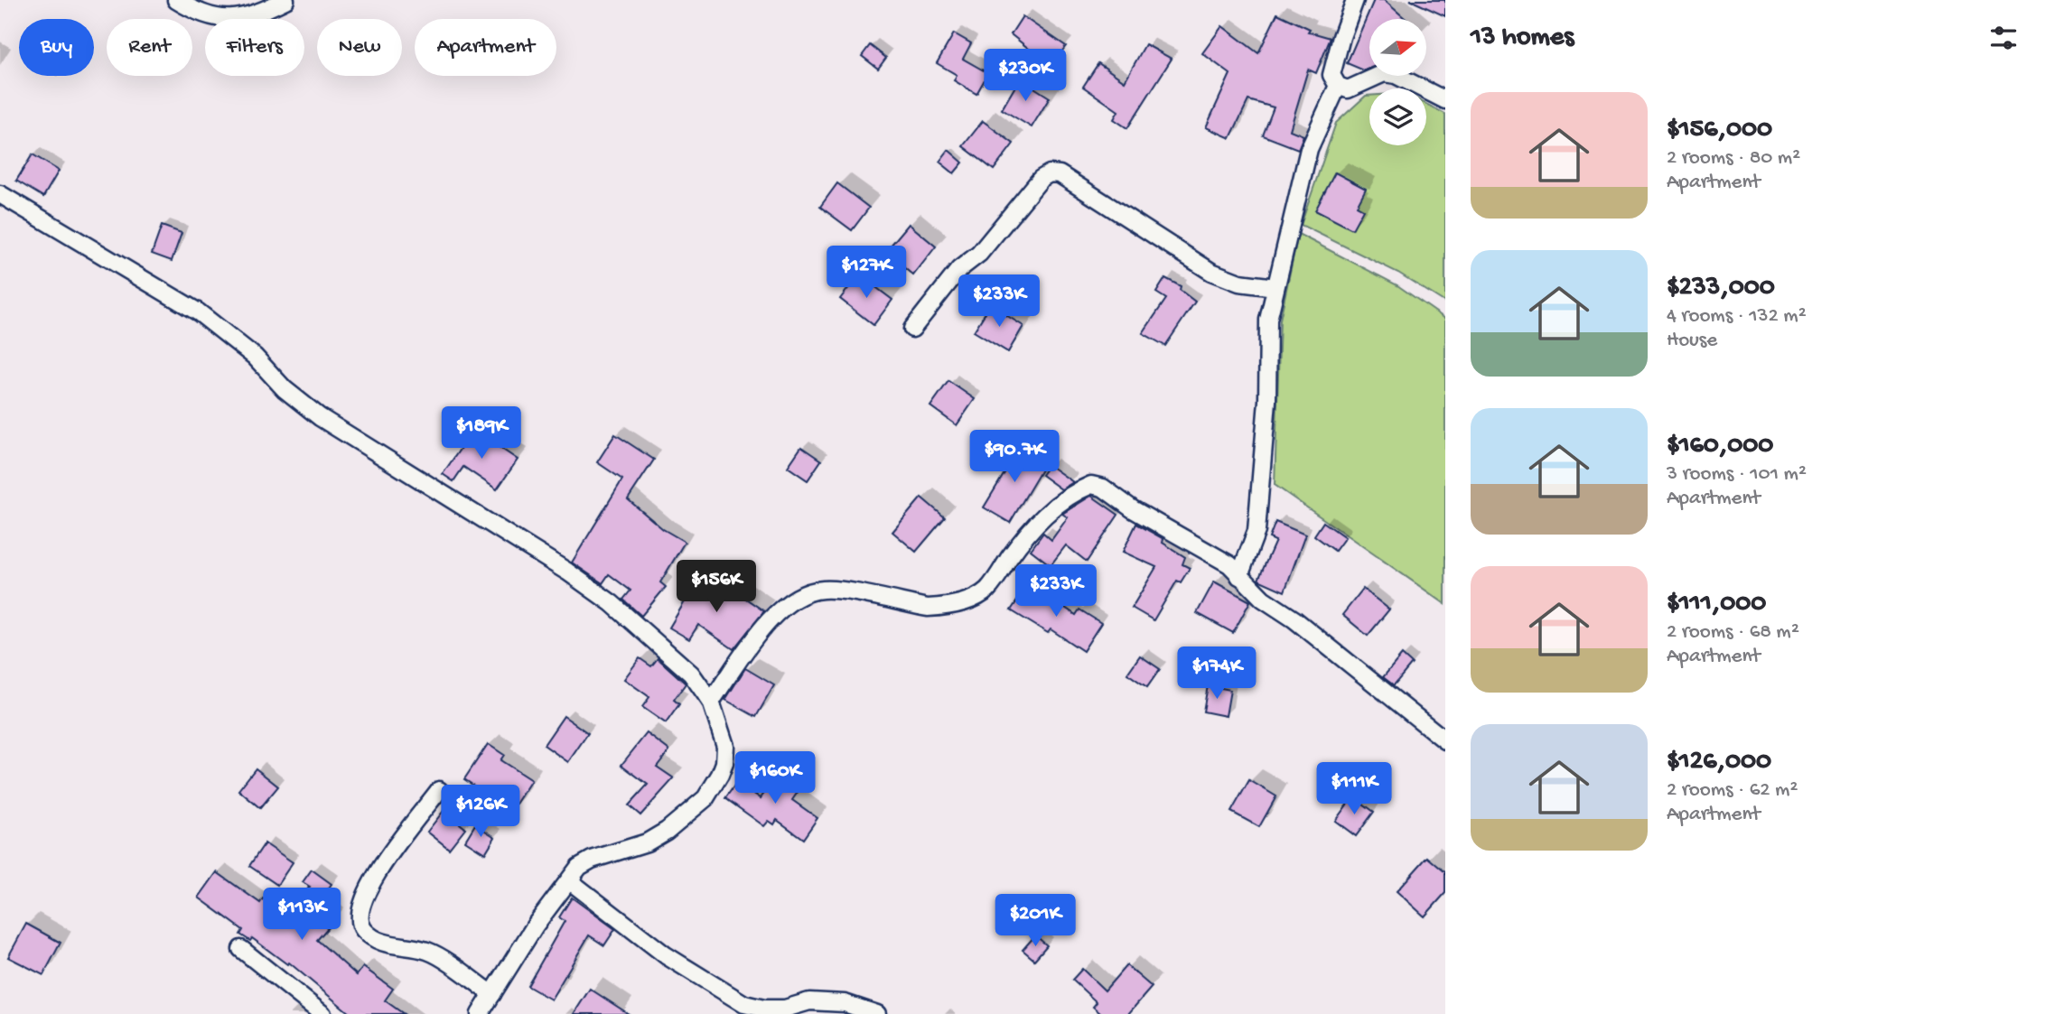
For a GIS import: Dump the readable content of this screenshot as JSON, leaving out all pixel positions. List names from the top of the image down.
{
  "north": "right",
  "page": {
    "heading": "13 homes",
    "chip": [
      "Buy",
      "Rent",
      "Filters",
      "New",
      "Apartment"
    ],
    "price": [
      "$230K",
      "$127K",
      "$233K",
      "$189K",
      "$90.7K",
      "$156K",
      "$233K",
      "$174K",
      "$160K",
      "$111K",
      "$126K",
      "$113K",
      "$201K"
    ],
    "list": [
      {
        "name": "$156,000",
        "note": "2 rooms · 80 m² · Apartment"
      },
      {
        "name": "$233,000",
        "note": "4 rooms · 132 m² · House"
      },
      {
        "name": "$160,000",
        "note": "3 rooms · 101 m² · Apartment"
      },
      {
        "name": "$111,000",
        "note": "2 rooms · 68 m² · Apartment"
      },
      {
        "name": "$126,000",
        "note": "2 rooms · 62 m² · Apartment"
      }
    ]
  }
}
